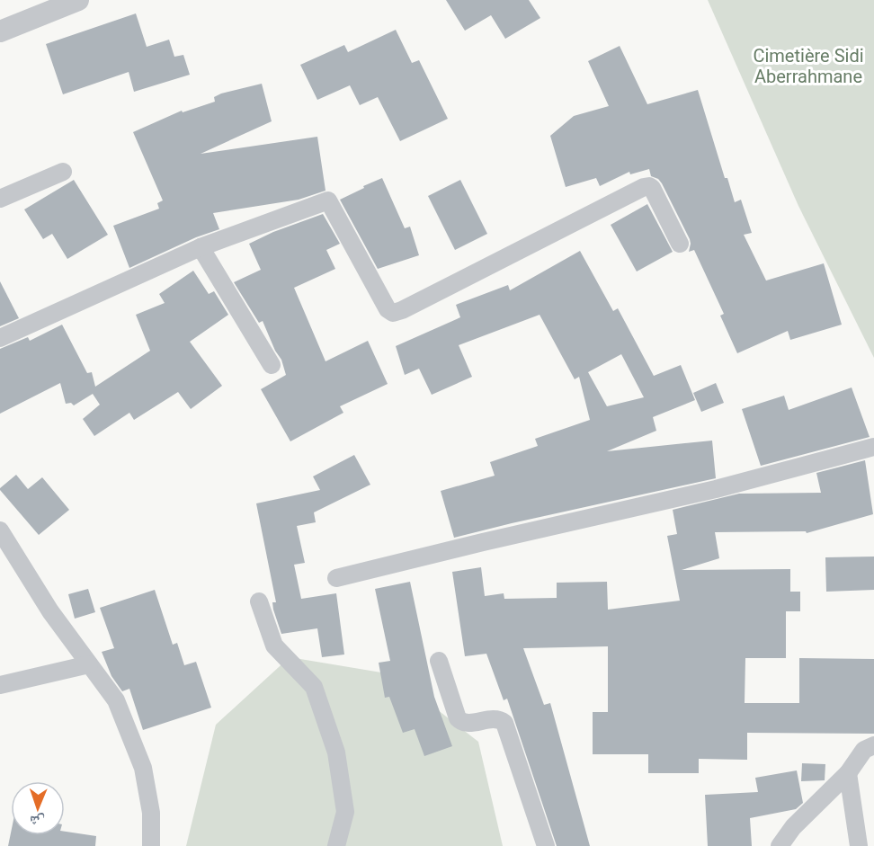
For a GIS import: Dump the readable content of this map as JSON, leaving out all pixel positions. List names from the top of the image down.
{
  "parks": ["Cimetière Sidi Aberrahmane"],
  "north": "bottom"
}
